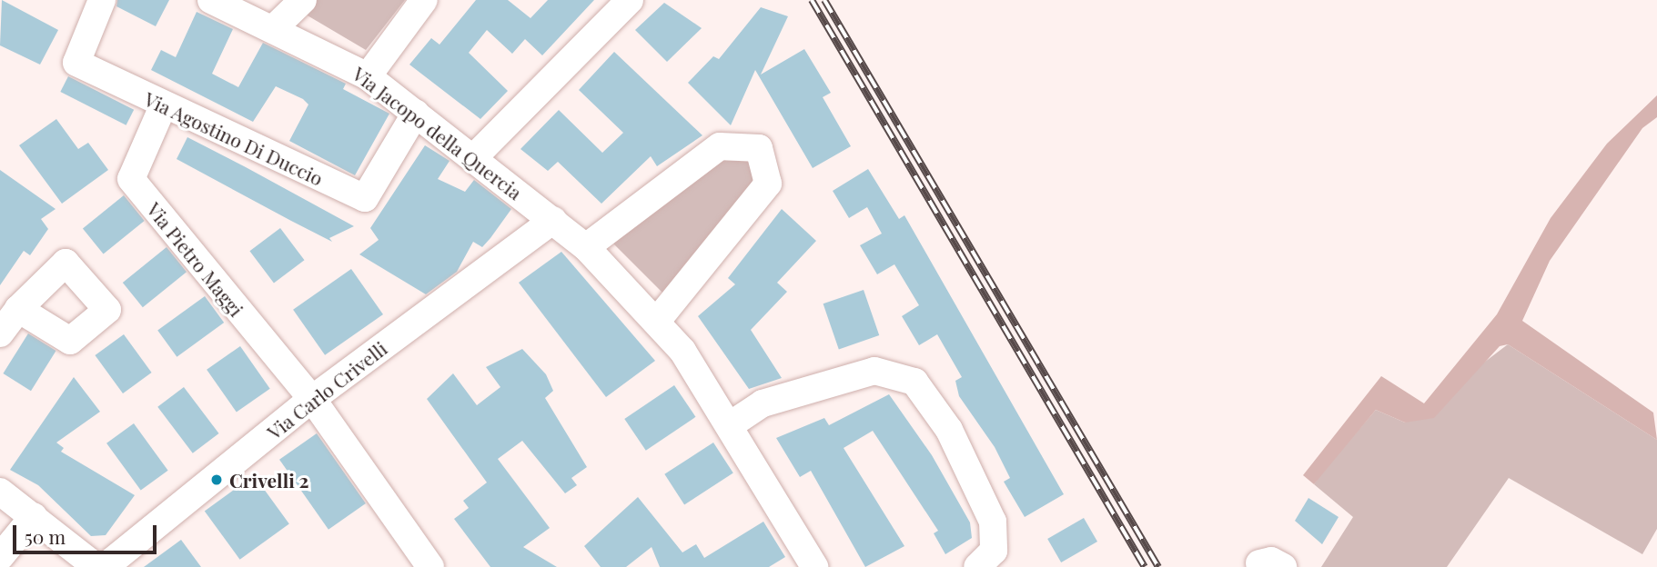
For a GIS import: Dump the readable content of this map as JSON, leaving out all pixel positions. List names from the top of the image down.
{
  "streets": {
    "street": [
      "Via Jacopo della Quercia",
      "Via Agostino Di Duccio",
      "Via Pietro Maggi",
      "Via Carlo Crivelli"
    ]
  },
  "crossings": [
    ["Via Jacopo della Quercia", "Via Agostino Di Duccio"],
    ["Via Jacopo della Quercia", "Via Carlo Crivelli"],
    ["Via Agostino Di Duccio", "Via Pietro Maggi"],
    ["Via Pietro Maggi", "Via Carlo Crivelli"]
  ],
  "places": ["Crivelli 2"],
  "scale_bar": "50 m"
}
